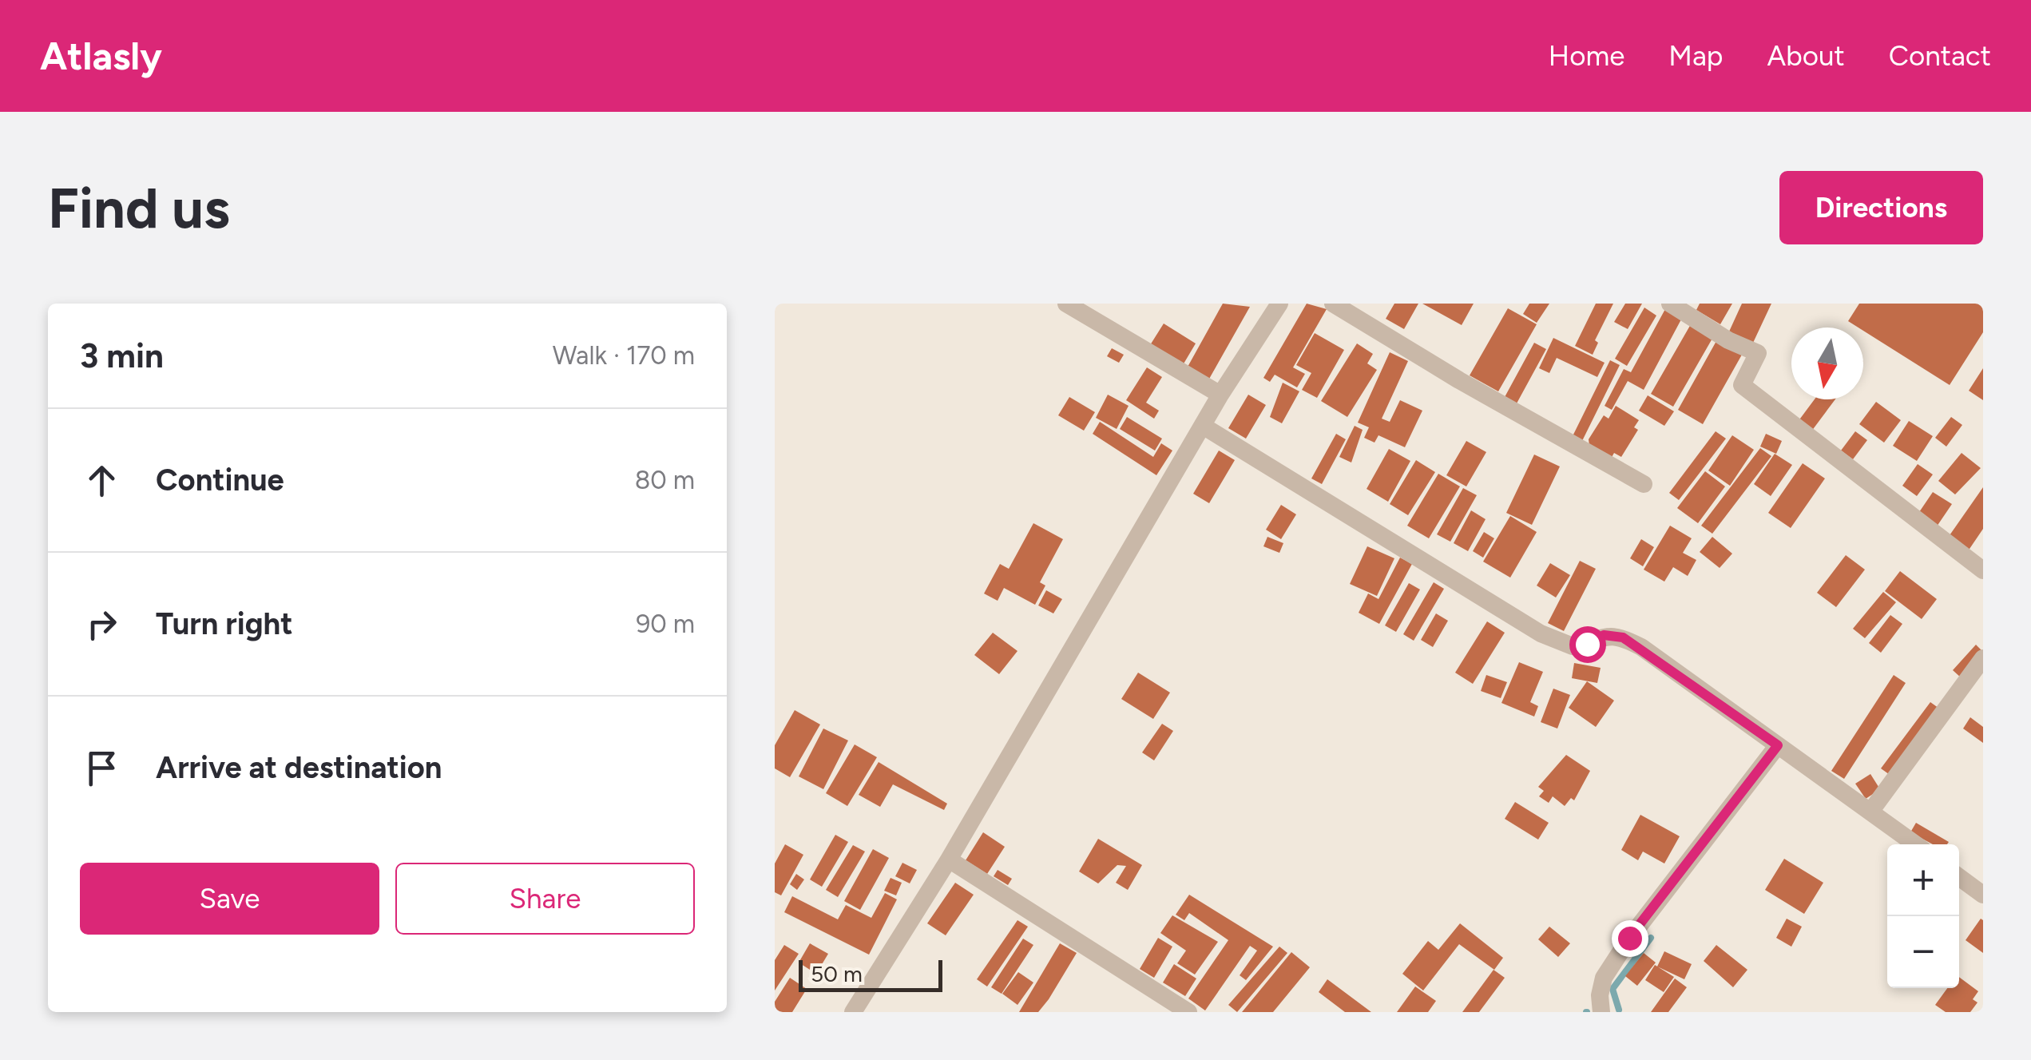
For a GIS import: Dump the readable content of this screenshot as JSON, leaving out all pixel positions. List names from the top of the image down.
{
  "scale_bar": "50 m",
  "north": "bottom",
  "page": {
    "header": "Atlasly",
    "nav": [
      "Home",
      "Map",
      "About",
      "Contact"
    ],
    "buttons": [
      "Directions",
      ["Save", "Share"]
    ],
    "title": "Find us",
    "heading": ["3 min", "Walk · 170 m"],
    "list": [
      ["Continue", "80 m"],
      ["Turn right", "90 m"],
      "Arrive at destination"
    ],
    "map_buttons": ["+", "−"],
    "scale": "50 m"
  }
}
